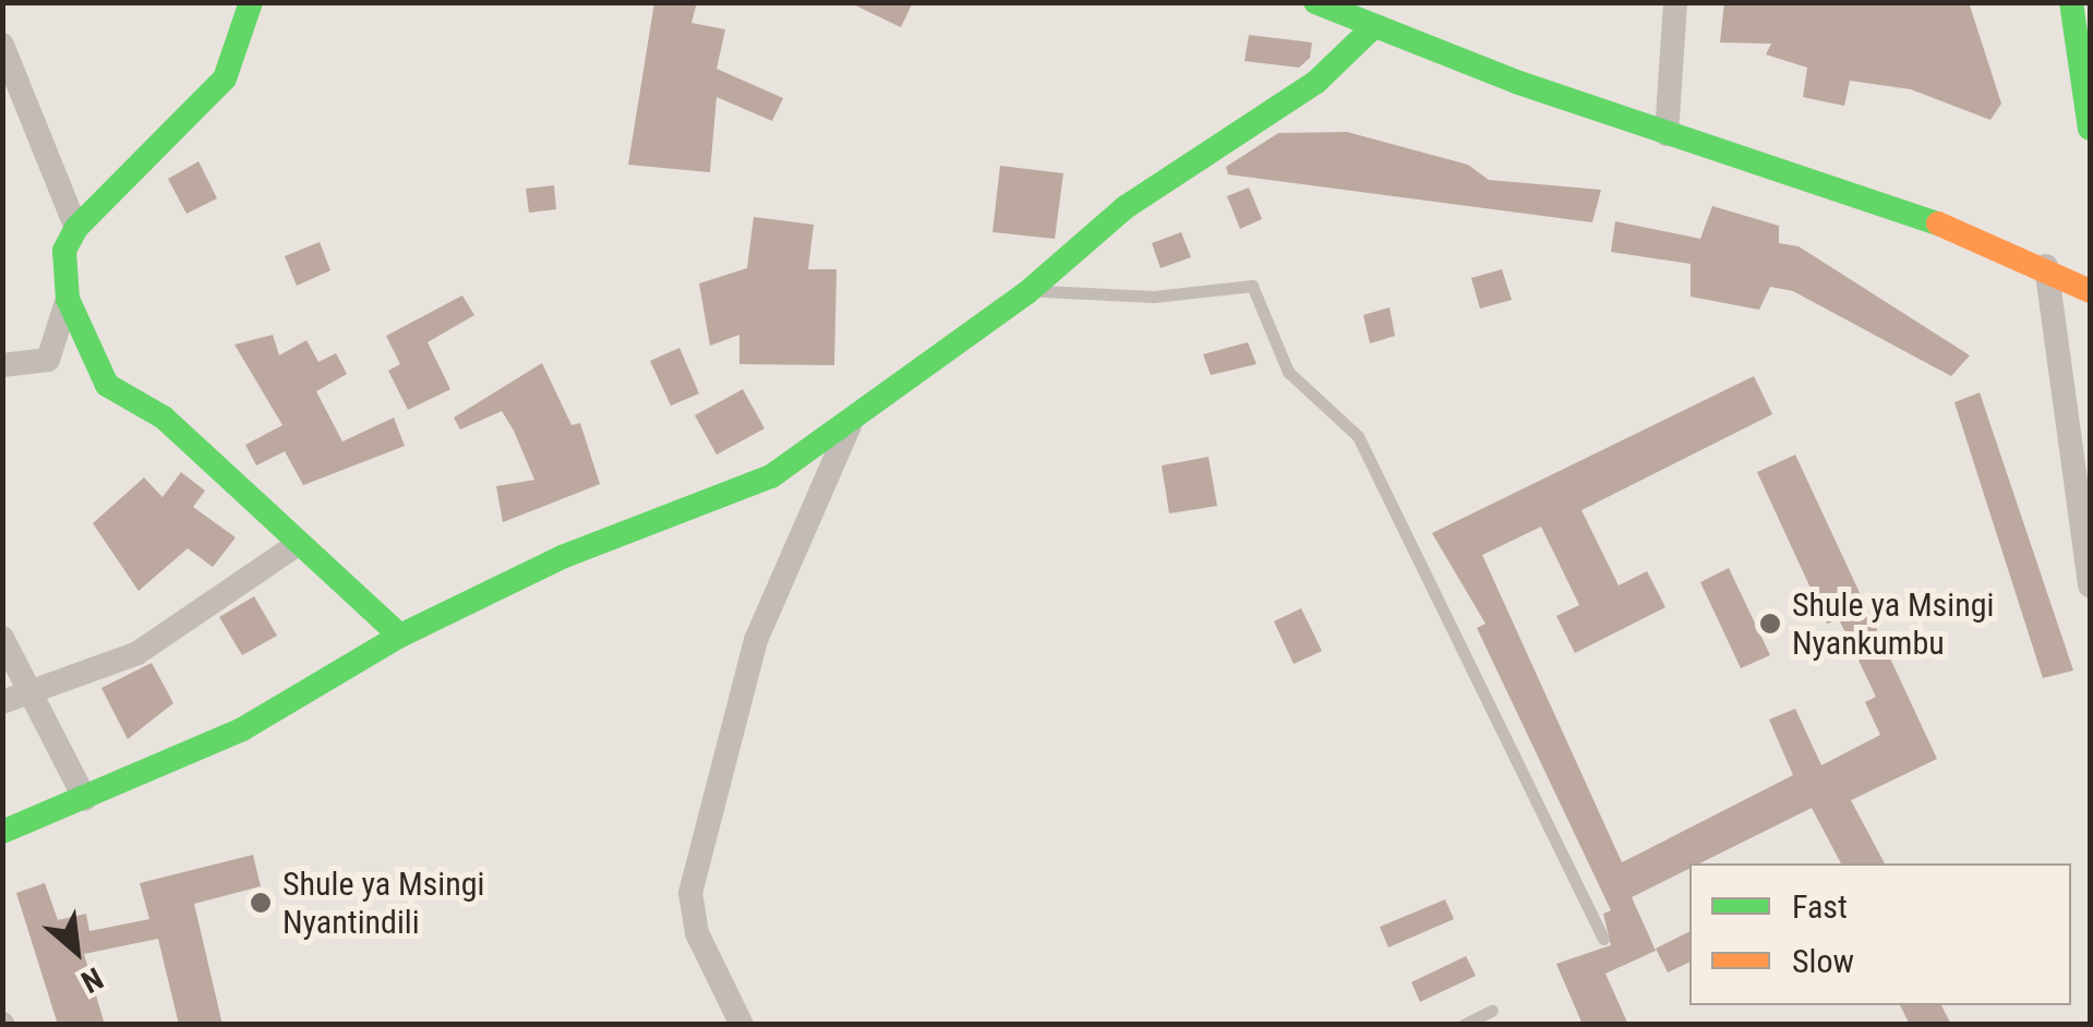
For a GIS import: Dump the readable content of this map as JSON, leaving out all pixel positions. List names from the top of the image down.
{
  "places": ["Shule ya Msingi Nyankumbu", "Shule ya Msingi Nyantindili"],
  "legend": ["Fast", "Slow"],
  "north": "bottom right"
}
